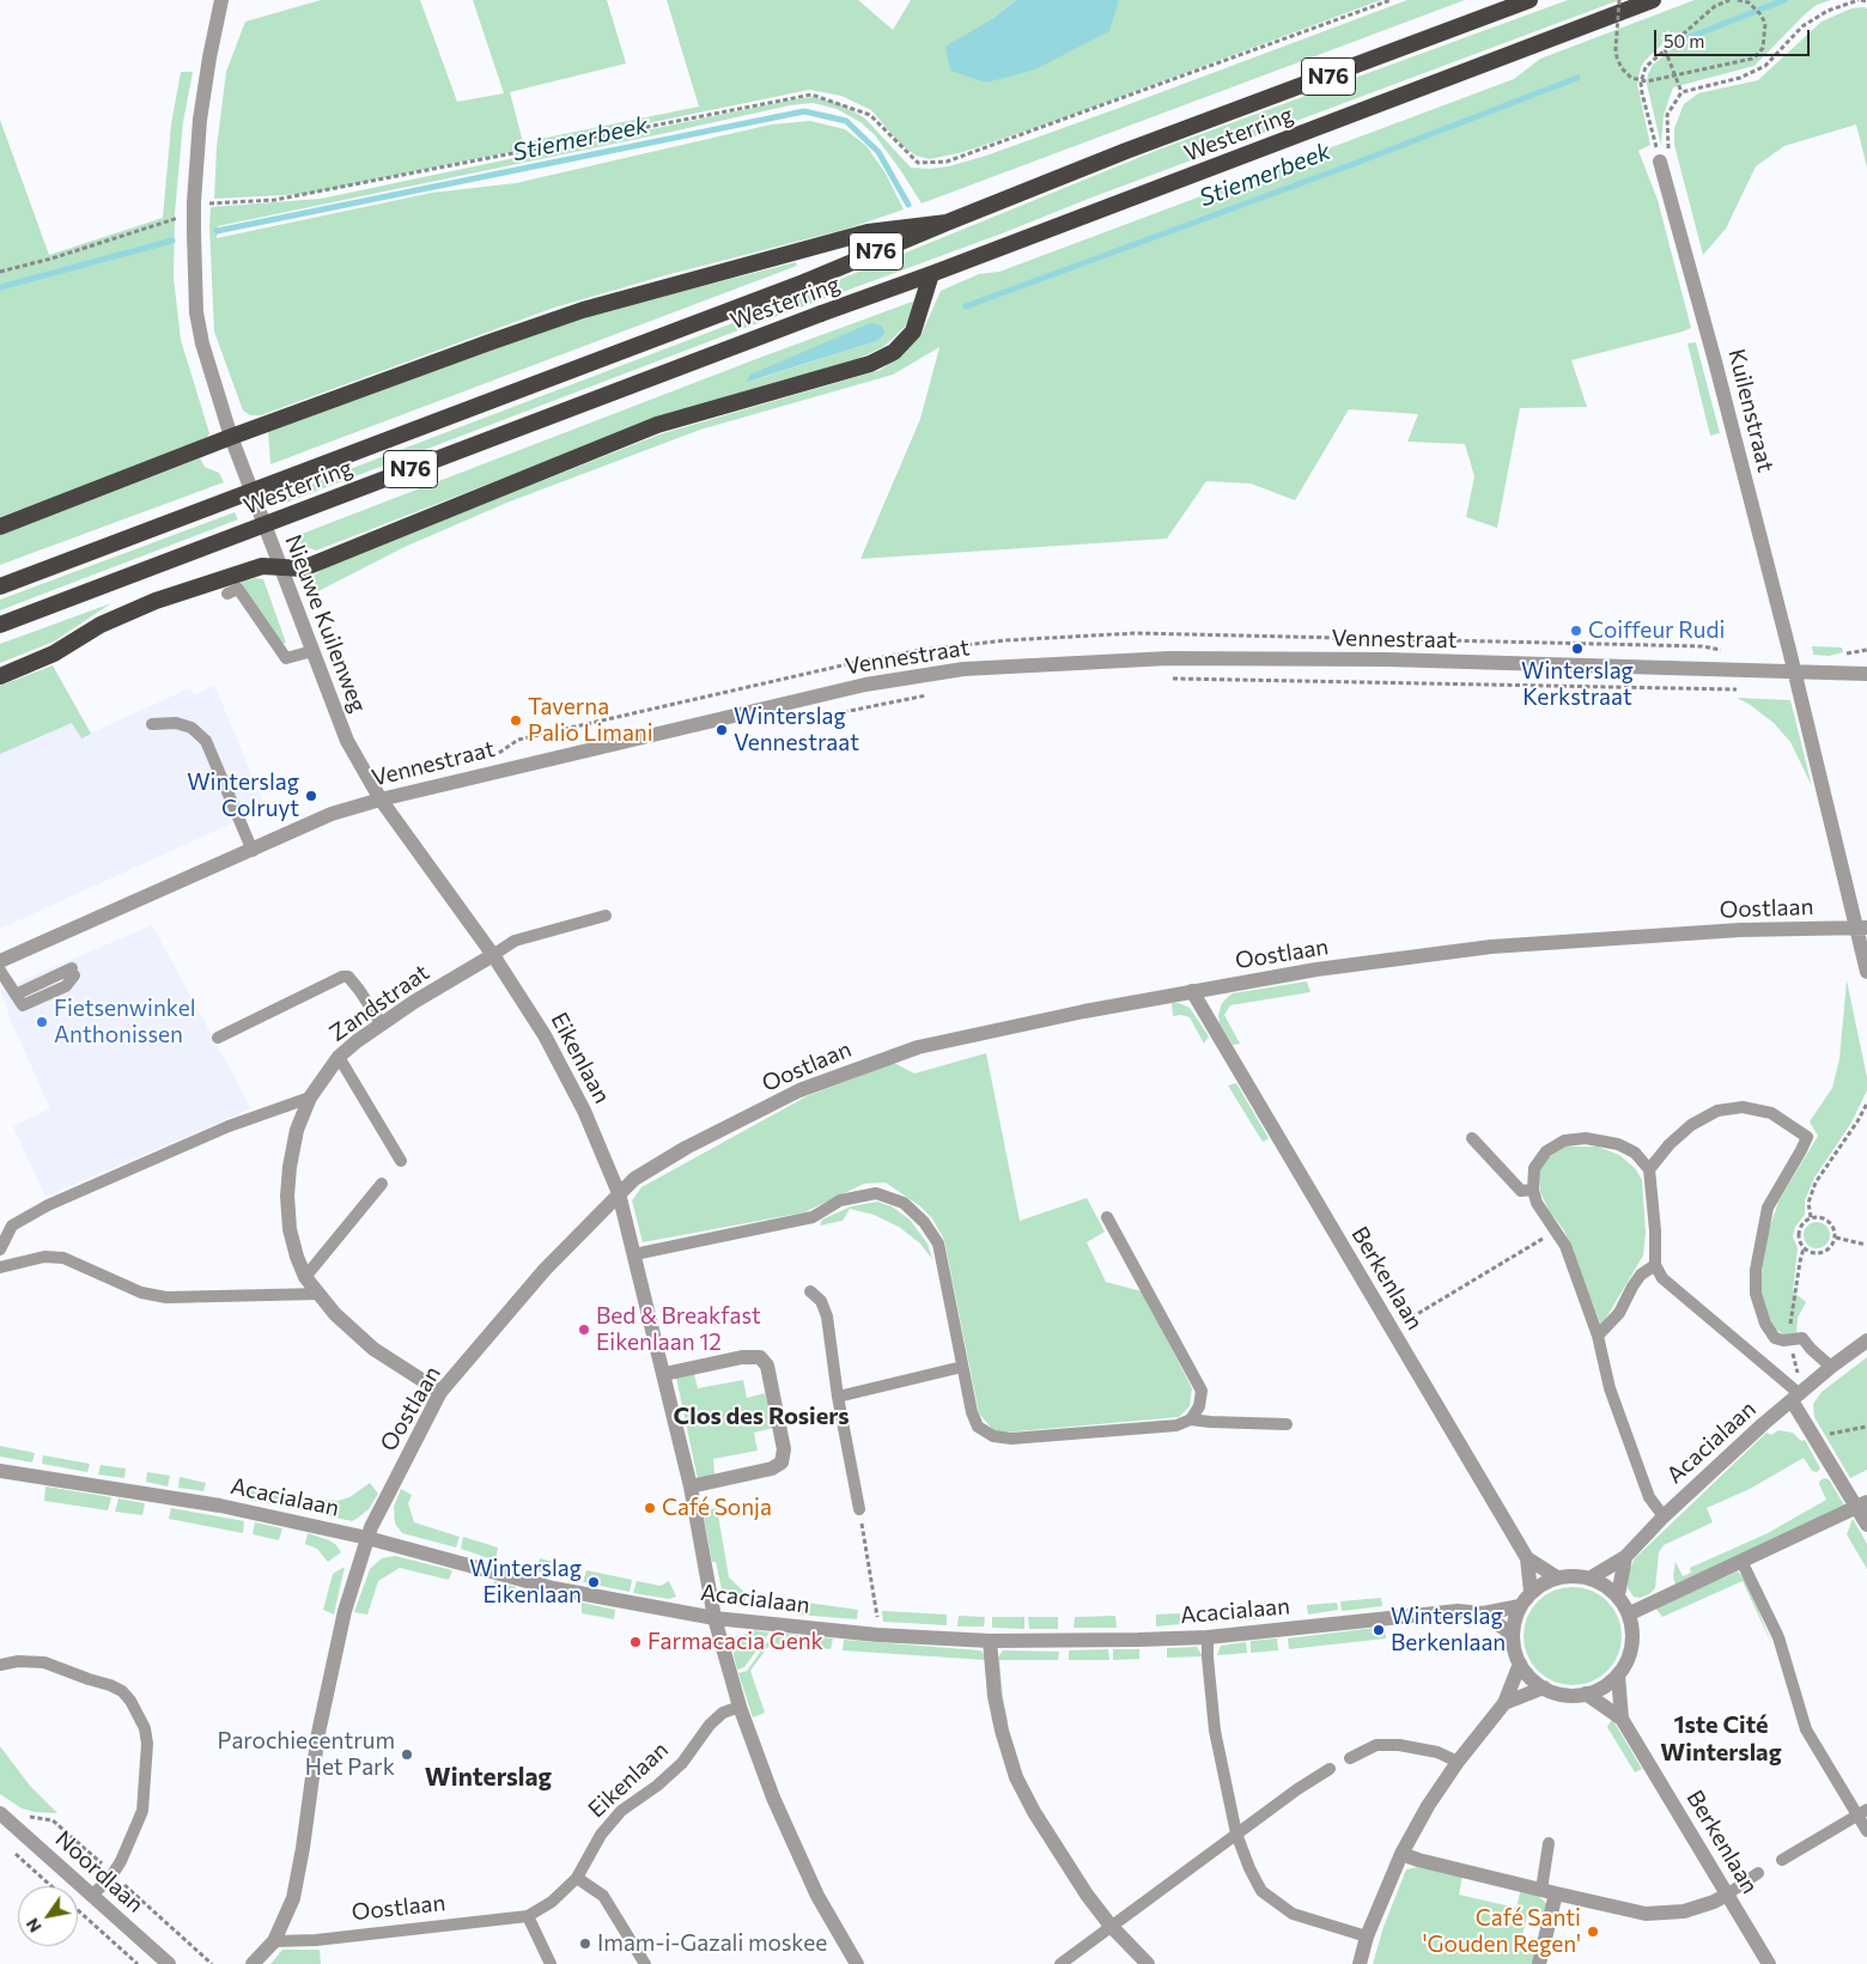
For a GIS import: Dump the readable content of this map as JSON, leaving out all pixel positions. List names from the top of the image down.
{
  "streets": {
    "highway": ["N76", "Westerring"],
    "street": [
      "Kuilenstraat",
      "Nieuwe Kuilenweg",
      "Vennestraat",
      "Oostlaan",
      "Zandstraat",
      "Eikenlaan",
      "Berkenlaan",
      "Acacialaan",
      "Noordlaan"
    ]
  },
  "crossings": [
    ["Kuilenstraat", "Vennestraat"],
    ["Kuilenstraat", "Oostlaan"],
    ["Nieuwe Kuilenweg", "Vennestraat"],
    ["Nieuwe Kuilenweg", "Eikenlaan"],
    ["Vennestraat", "Eikenlaan"],
    ["Oostlaan", "Zandstraat"],
    ["Oostlaan", "Eikenlaan"],
    ["Oostlaan", "Berkenlaan"],
    ["Oostlaan", "Acacialaan"],
    ["Zandstraat", "Eikenlaan"],
    ["Eikenlaan", "Acacialaan"],
    ["Berkenlaan", "Acacialaan"]
  ],
  "districts": ["Clos des Rosiers", "1ste Cité Winterslag", "Winterslag"],
  "water": ["Stiemerbeek"],
  "places": [
    "Coiffeur Rudi",
    "Winterslag Kerkstraat",
    "Taverna Palio Limani",
    "Winterslag Vennestraat",
    "Winterslag Colruyt",
    "Fietsenwinkel Anthonissen",
    "Bed & Breakfast Eikenlaan 12",
    "Café Sonja",
    "Winterslag Eikenlaan",
    "Winterslag Berkenlaan",
    "Farmacacia Genk",
    "Parochiecentrum Het Park",
    "Café Santi 'Gouden Regen'",
    "Imam-i-Gazali moskee"
  ],
  "scale_bar": "50 m",
  "north": "bottom left"
}
